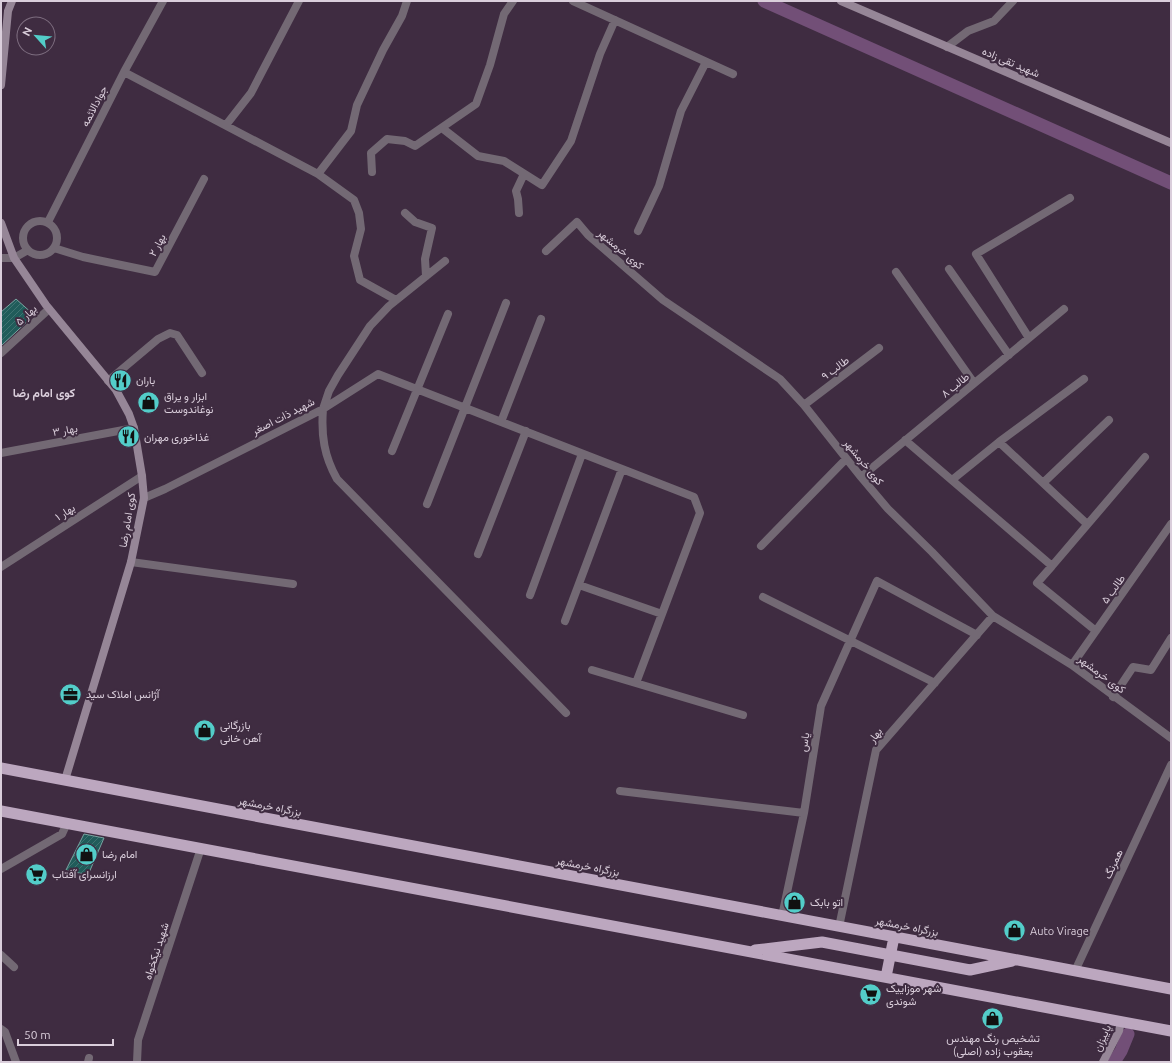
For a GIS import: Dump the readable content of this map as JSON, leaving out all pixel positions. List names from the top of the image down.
{
  "streets": {
    "highway": ["بزرگراه خرمشهر"],
    "main road": ["شهید تقی زاده", "کوی امام رضا", "پاییزان"],
    "street": [
      "جوادالائمه",
      "بهار ۲",
      "کوی خرمشهر",
      "بهار ۵",
      "طالب ۹",
      "طالب ۸",
      "شهید ذات اصغر",
      "بهار ۳",
      "بهار ۱",
      "طالب ۵",
      "بهار",
      "یاس",
      "همرنگ",
      "شهید نیکخواه"
    ]
  },
  "crossings": [
    ["جوادالائمه", "بهار ۲"],
    ["کوی خرمشهر", "طالب ۹"],
    ["کوی خرمشهر", "طالب ۸"],
    ["کوی خرمشهر", "طالب ۵"],
    ["کوی خرمشهر", "بهار"],
    ["بهار ۵", "کوی امام رضا"],
    ["شهید ذات اصغر", "کوی امام رضا"],
    ["بهار ۳", "کوی امام رضا"],
    ["بهار ۱", "کوی امام رضا"],
    ["کوی امام رضا", "بزرگراه خرمشهر"],
    ["بهار", "یاس"],
    ["بهار", "بزرگراه خرمشهر"],
    ["یاس", "بزرگراه خرمشهر"],
    ["بزرگراه خرمشهر", "همرنگ"]
  ],
  "districts": ["کوی امام رضا"],
  "places": {
    "restaurant": ["باران", "غذاخوری مهران"],
    "shop": [
      "ابزار و یراق نوغاندوست",
      "بازرگانی آهن خانی",
      "امام رضا",
      "اتو بابک",
      "Auto Virage",
      "تشخیص رنگ مهندس یعقوب زاده (اصلی)"
    ],
    "office": ["آژانس املاک سید"],
    "supermarket": ["ارزانسرای آفتاب", "شهر موزاییک شوندی"]
  },
  "scale_bar": "50 m",
  "north": "top left"
}
